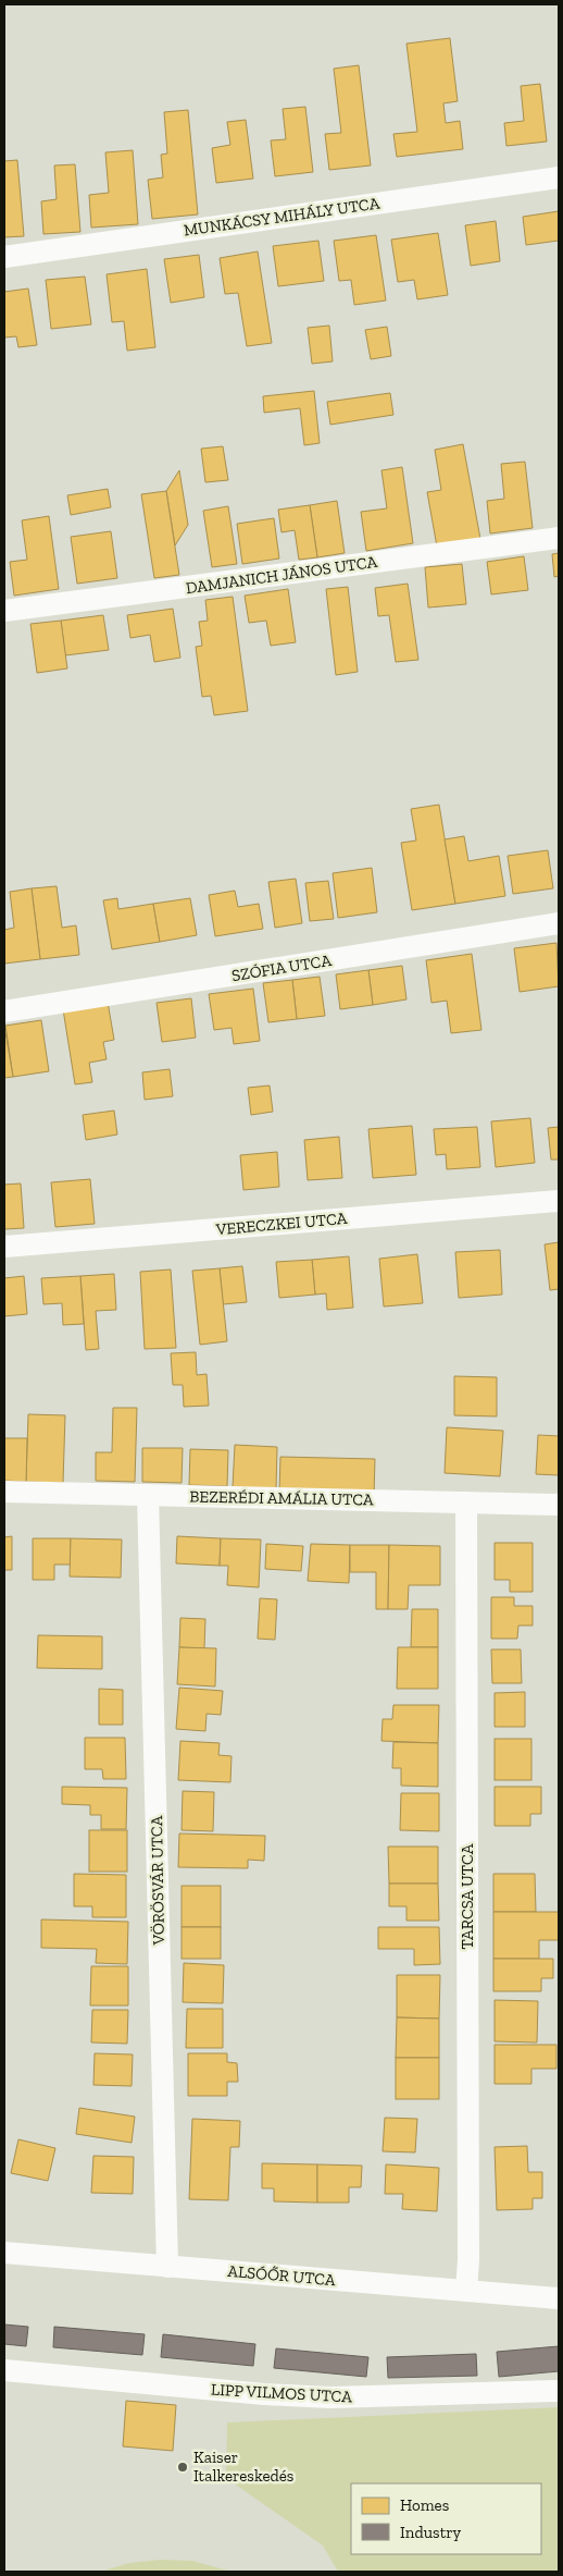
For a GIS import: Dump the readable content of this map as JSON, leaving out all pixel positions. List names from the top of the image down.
{
  "streets": {
    "street": [
      "MUNKÁCSY MIHÁLY UTCA",
      "DAMJANICH JÁNOS UTCA",
      "SZÓFIA UTCA",
      "VERECZKEI UTCA",
      "BEZERÉDI AMÁLIA UTCA",
      "VÖRÖSVÁR UTCA",
      "TARCSA UTCA",
      "ALSÓŐR UTCA",
      "LIPP VILMOS UTCA"
    ]
  },
  "crossings": [
    ["BEZERÉDI AMÁLIA UTCA", "VÖRÖSVÁR UTCA"],
    ["BEZERÉDI AMÁLIA UTCA", "TARCSA UTCA"],
    ["VÖRÖSVÁR UTCA", "ALSÓŐR UTCA"],
    ["TARCSA UTCA", "ALSÓŐR UTCA"]
  ],
  "places": ["Kaiser Italkereskedés"],
  "legend": ["Homes", "Industry"]
}
